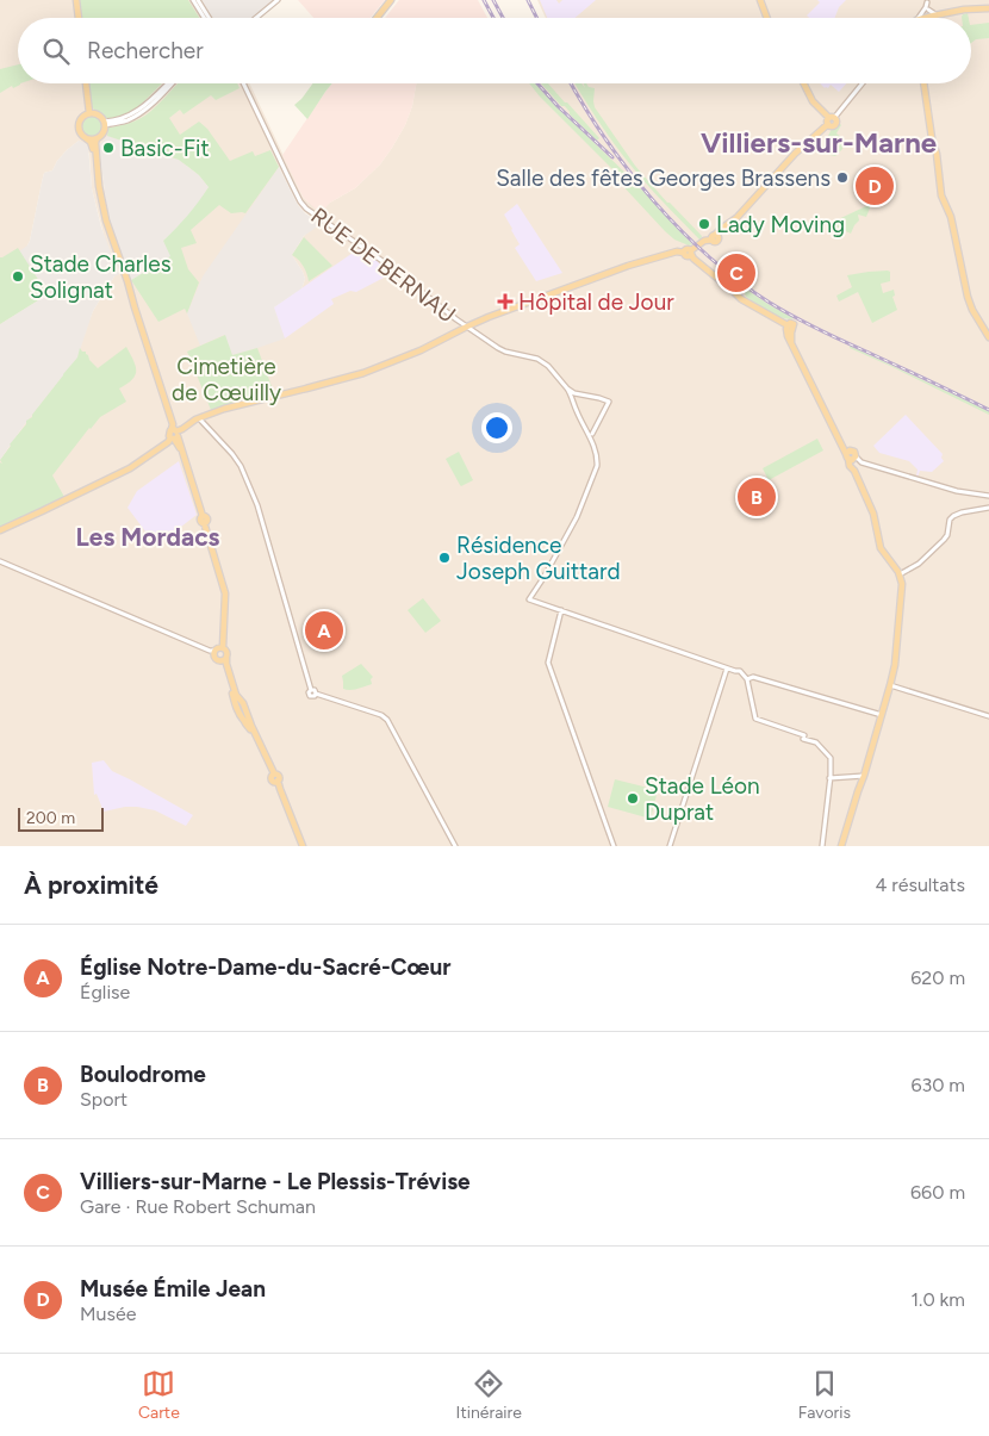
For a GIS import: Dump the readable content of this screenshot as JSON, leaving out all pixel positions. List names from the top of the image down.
{
  "streets": {
    "street": ["RUE DE BERNAU"]
  },
  "districts": ["Villiers-sur-Marne", "Les Mordacs"],
  "parks": ["Cimetière de Cœuilly"],
  "places": {
    "other": [
      "Basic-Fit",
      "Salle des fêtes Georges Brassens",
      "Lady Moving",
      "Stade Charles Solignat",
      "Résidence Joseph Guittard",
      "Stade Léon Duprat"
    ],
    "health": ["Hôpital de Jour"]
  },
  "scale_bar": "200 m",
  "page": {
    "search": "Rechercher",
    "pins": [
      "D",
      "C",
      "B",
      "A"
    ],
    "scale": "200 m",
    "heading": ["À proximité", "4 résultats"],
    "list": [
      {
        "mark": "A",
        "name": "Église Notre-Dame-du-Sacré-Cœur",
        "note": "Église",
        "value": "620 m"
      },
      {
        "mark": "B",
        "name": "Boulodrome",
        "note": "Sport",
        "value": "630 m"
      },
      {
        "mark": "C",
        "name": "Villiers-sur-Marne - Le Plessis-Trévise",
        "note": "Gare · Rue Robert Schuman",
        "value": "660 m"
      },
      {
        "mark": "D",
        "name": "Musée Émile Jean",
        "note": "Musée",
        "value": "1.0 km"
      }
    ],
    "nav": ["Carte", "Itinéraire", "Favoris"]
  }
}
